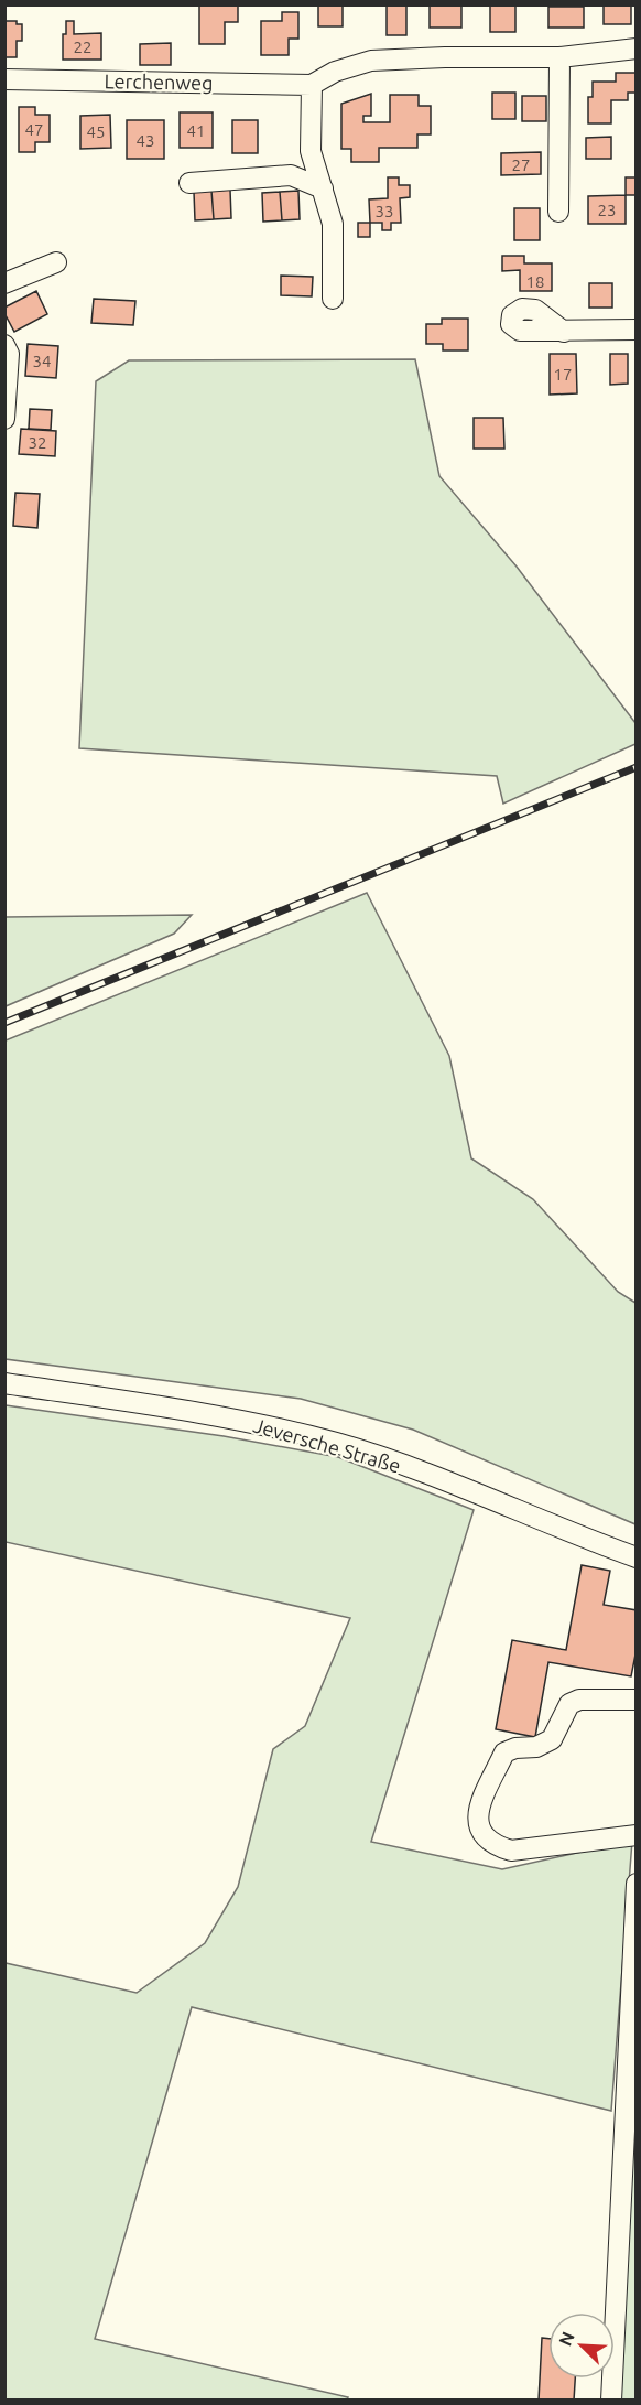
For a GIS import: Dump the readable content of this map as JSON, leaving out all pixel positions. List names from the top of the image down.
{
  "streets": {
    "street": ["Lerchenweg", "Jeversche Straße"]
  },
  "house_numbers": [
    "22",
    "47",
    "41",
    "45",
    "43",
    "27",
    "23",
    "33",
    "18",
    "34",
    "17",
    "32"
  ],
  "north": "top left"
}
